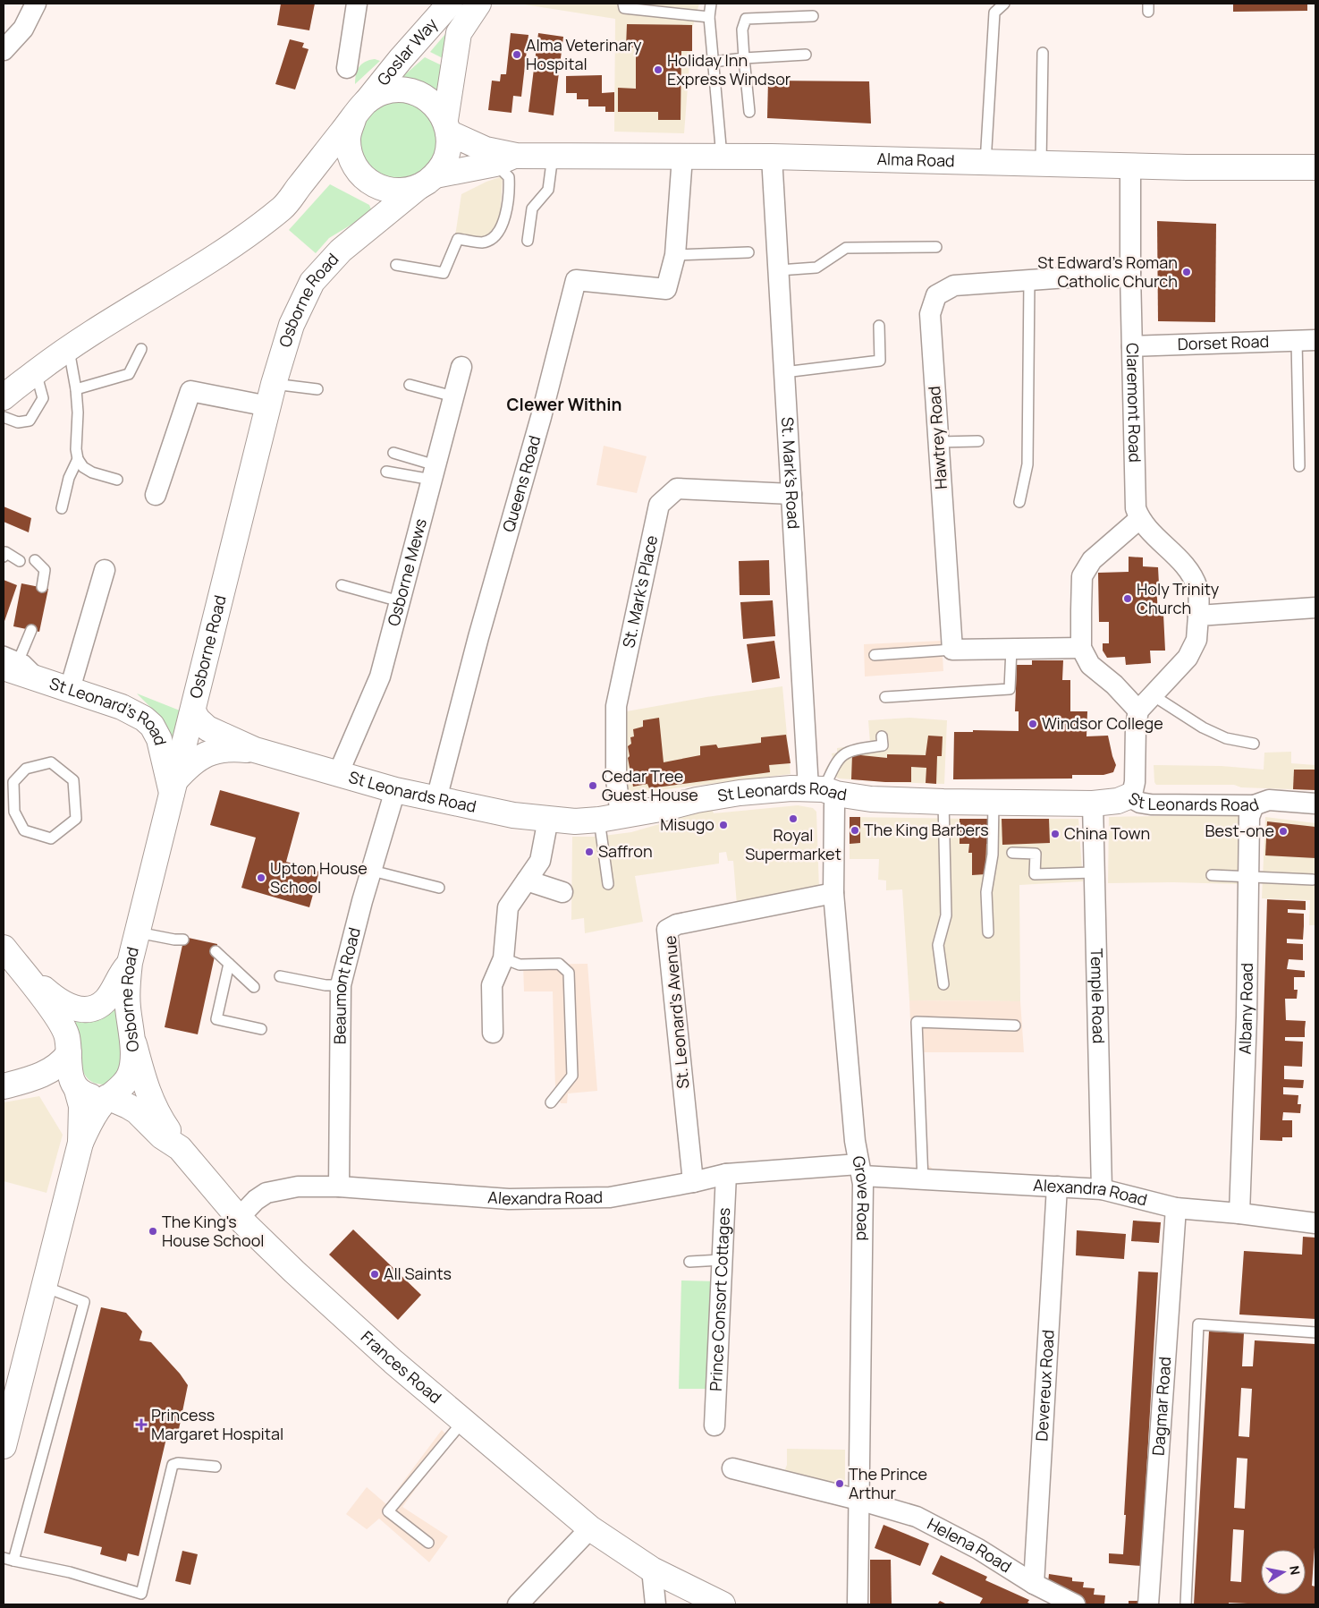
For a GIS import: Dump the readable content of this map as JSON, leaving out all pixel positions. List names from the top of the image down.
{
  "streets": {
    "main road": [
      "Goslar Way",
      "Alma Road",
      "Osborne Road",
      "St Leonard's Road",
      "St Leonards Road",
      "Frances Road"
    ],
    "street": [
      "Dorset Road",
      "Claremont Road",
      "Hawtrey Road",
      "St. Mark's Road",
      "Queens Road",
      "Osborne Mews",
      "St. Mark's Place",
      "Beaumont Road",
      "Temple Road",
      "Albany Road",
      "St. Leonard's Avenue",
      "Alexandra Road",
      "Grove Road",
      "Prince Consort Cottages",
      "Devereux Road",
      "Dagmar Road",
      "Helena Road"
    ]
  },
  "crossings": [
    ["Goslar Way", "Alma Road"],
    ["Goslar Way", "Osborne Road"],
    ["Alma Road", "Osborne Road"],
    ["Alma Road", "Claremont Road"],
    ["Alma Road", "St. Mark's Road"],
    ["Alma Road", "Queens Road"],
    ["Osborne Road", "St Leonard's Road"],
    ["Osborne Road", "St Leonards Road"],
    ["Osborne Road", "Frances Road"],
    ["Dorset Road", "Claremont Road"],
    ["Claremont Road", "Hawtrey Road"],
    ["St. Mark's Road", "St. Mark's Place"],
    ["St. Mark's Road", "St Leonards Road"],
    ["St. Mark's Road", "Grove Road"],
    ["Queens Road", "St Leonards Road"],
    ["Osborne Mews", "St Leonards Road"],
    ["St. Mark's Place", "St Leonards Road"],
    ["St Leonard's Road", "St Leonards Road"],
    ["St Leonards Road", "Beaumont Road"],
    ["St Leonards Road", "Temple Road"],
    ["St Leonards Road", "Albany Road"],
    ["St Leonards Road", "Grove Road"],
    ["Beaumont Road", "Alexandra Road"],
    ["Temple Road", "Alexandra Road"],
    ["Albany Road", "Alexandra Road"],
    ["St. Leonard's Avenue", "Alexandra Road"],
    ["St. Leonard's Avenue", "Grove Road"],
    ["Alexandra Road", "Grove Road"],
    ["Alexandra Road", "Prince Consort Cottages"],
    ["Alexandra Road", "Frances Road"],
    ["Alexandra Road", "Devereux Road"],
    ["Alexandra Road", "Dagmar Road"],
    ["Grove Road", "Helena Road"],
    ["Devereux Road", "Helena Road"]
  ],
  "districts": ["Clewer Within"],
  "places": {
    "other": [
      "Alma Veterinary Hospital",
      "Holiday Inn Express Windsor",
      "St Edward's Roman Catholic Church",
      "Holy Trinity Church",
      "Windsor College",
      "Cedar Tree Guest House",
      "Royal Supermarket",
      "Misugo",
      "The King Barbers",
      "Best-one",
      "China Town",
      "Saffron",
      "Upton House School",
      "The King's House School",
      "All Saints",
      "The Prince Arthur"
    ],
    "health": ["Princess Margaret Hospital"]
  },
  "north": "right"
}
